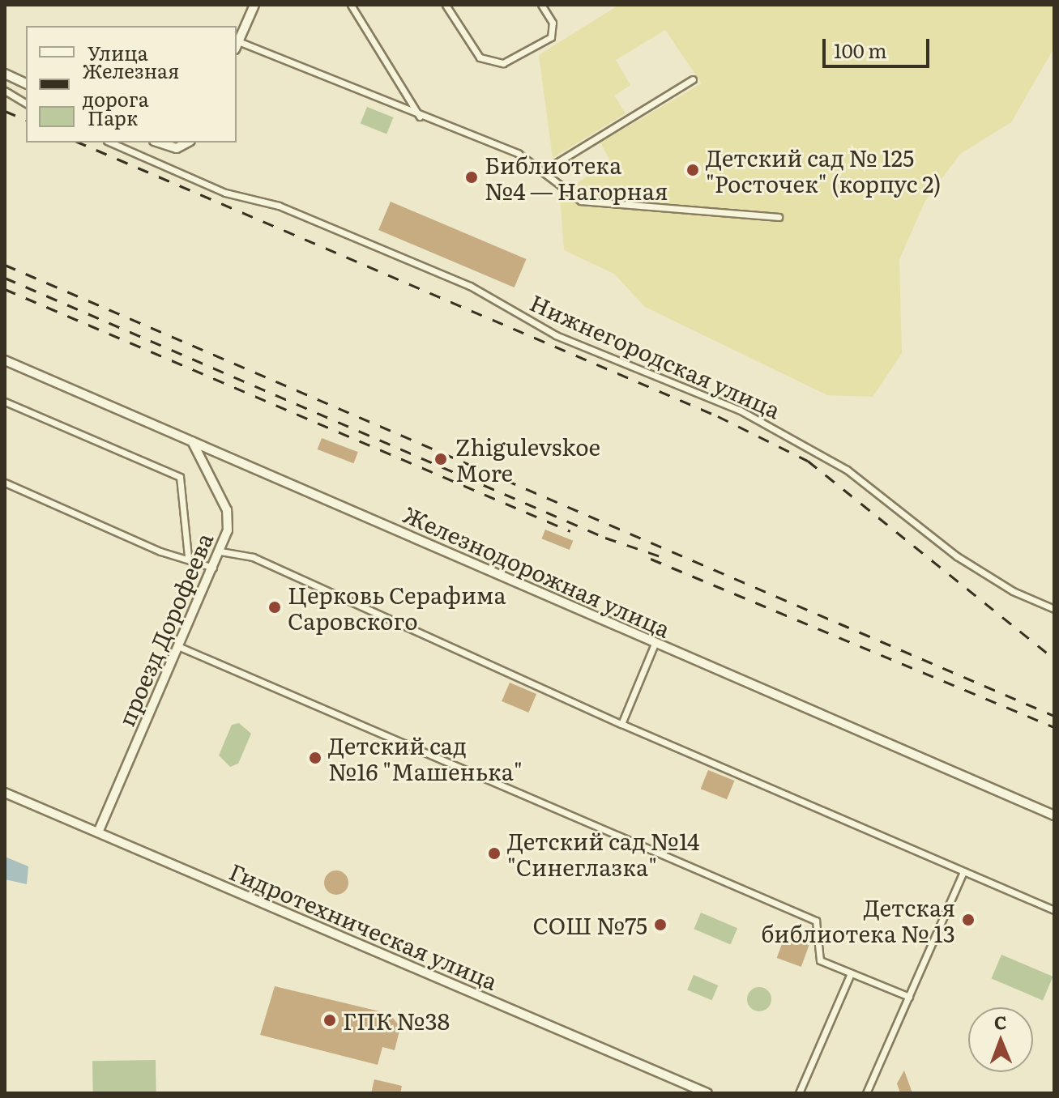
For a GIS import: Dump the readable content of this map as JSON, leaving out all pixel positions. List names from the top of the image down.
{
  "streets": {
    "main road": ["Железнодорожная улица", "проезд Дорофеева", "Гидротехническая улица"],
    "street": ["Нижнегородская улица"]
  },
  "crossings": [
    ["Железнодорожная улица", "проезд Дорофеева"],
    ["проезд Дорофеева", "Гидротехническая улица"]
  ],
  "places": [
    "Детский сад № 125 \"Росточек\" (корпус 2)",
    "Библиотека №4 — Нагорная",
    "Zhigulevskoe More",
    "Церковь Серафима Саровского",
    "Детский сад №16 \"Машенька\"",
    "Детский сад №14 \"Синеглазка\"",
    "Детская библиотека № 13",
    "СОШ №75",
    "ГПК №38"
  ],
  "legend": ["Улица", "Железная дорога", "Парк"],
  "scale_bar": "100 m",
  "north": "top"
}
